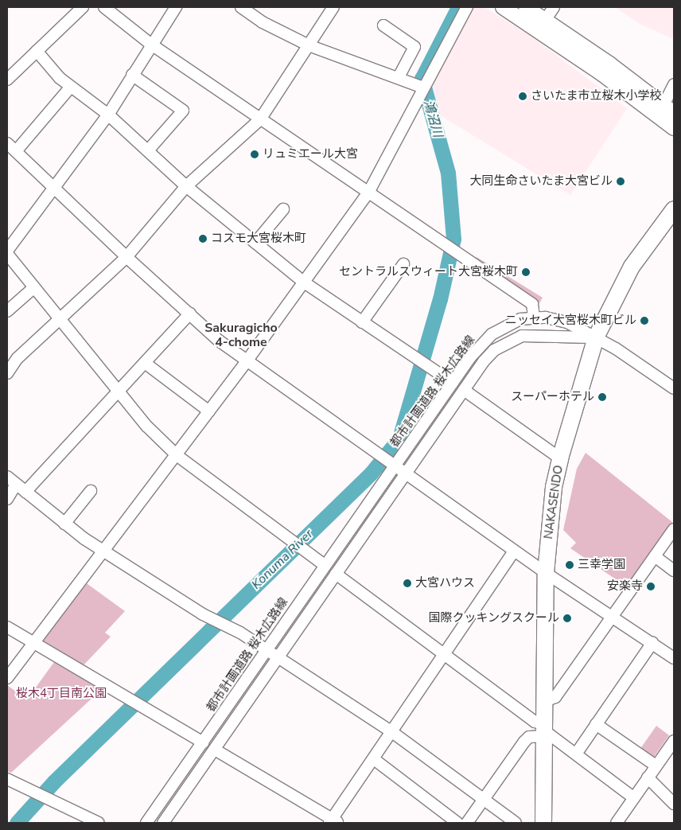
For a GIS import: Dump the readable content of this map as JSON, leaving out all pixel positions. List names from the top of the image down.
{
  "streets": {
    "highway": ["NAKASENDO"],
    "street": ["都市計画道路 桜木広路線"]
  },
  "crossings": [
    ["都市計画道路 桜木広路線", "NAKASENDO"]
  ],
  "districts": ["Sakuragicho 4-chome"],
  "water": ["鴻沼川", "Konuma River"],
  "parks": ["桜木4丁目南公園"],
  "places": [
    "さいたま市立桜木小学校",
    "リュミエール大宮",
    "大同生命さいたま大宮ビル",
    "コスモ大宮桜木町",
    "セントラルスウィート大宮桜木町",
    "ニッセイ大宮桜木町ビル",
    "スーパーホテル",
    "三幸学園",
    "大宮ハウス",
    "安楽寺",
    "国際クッキングスクール"
  ]
}
